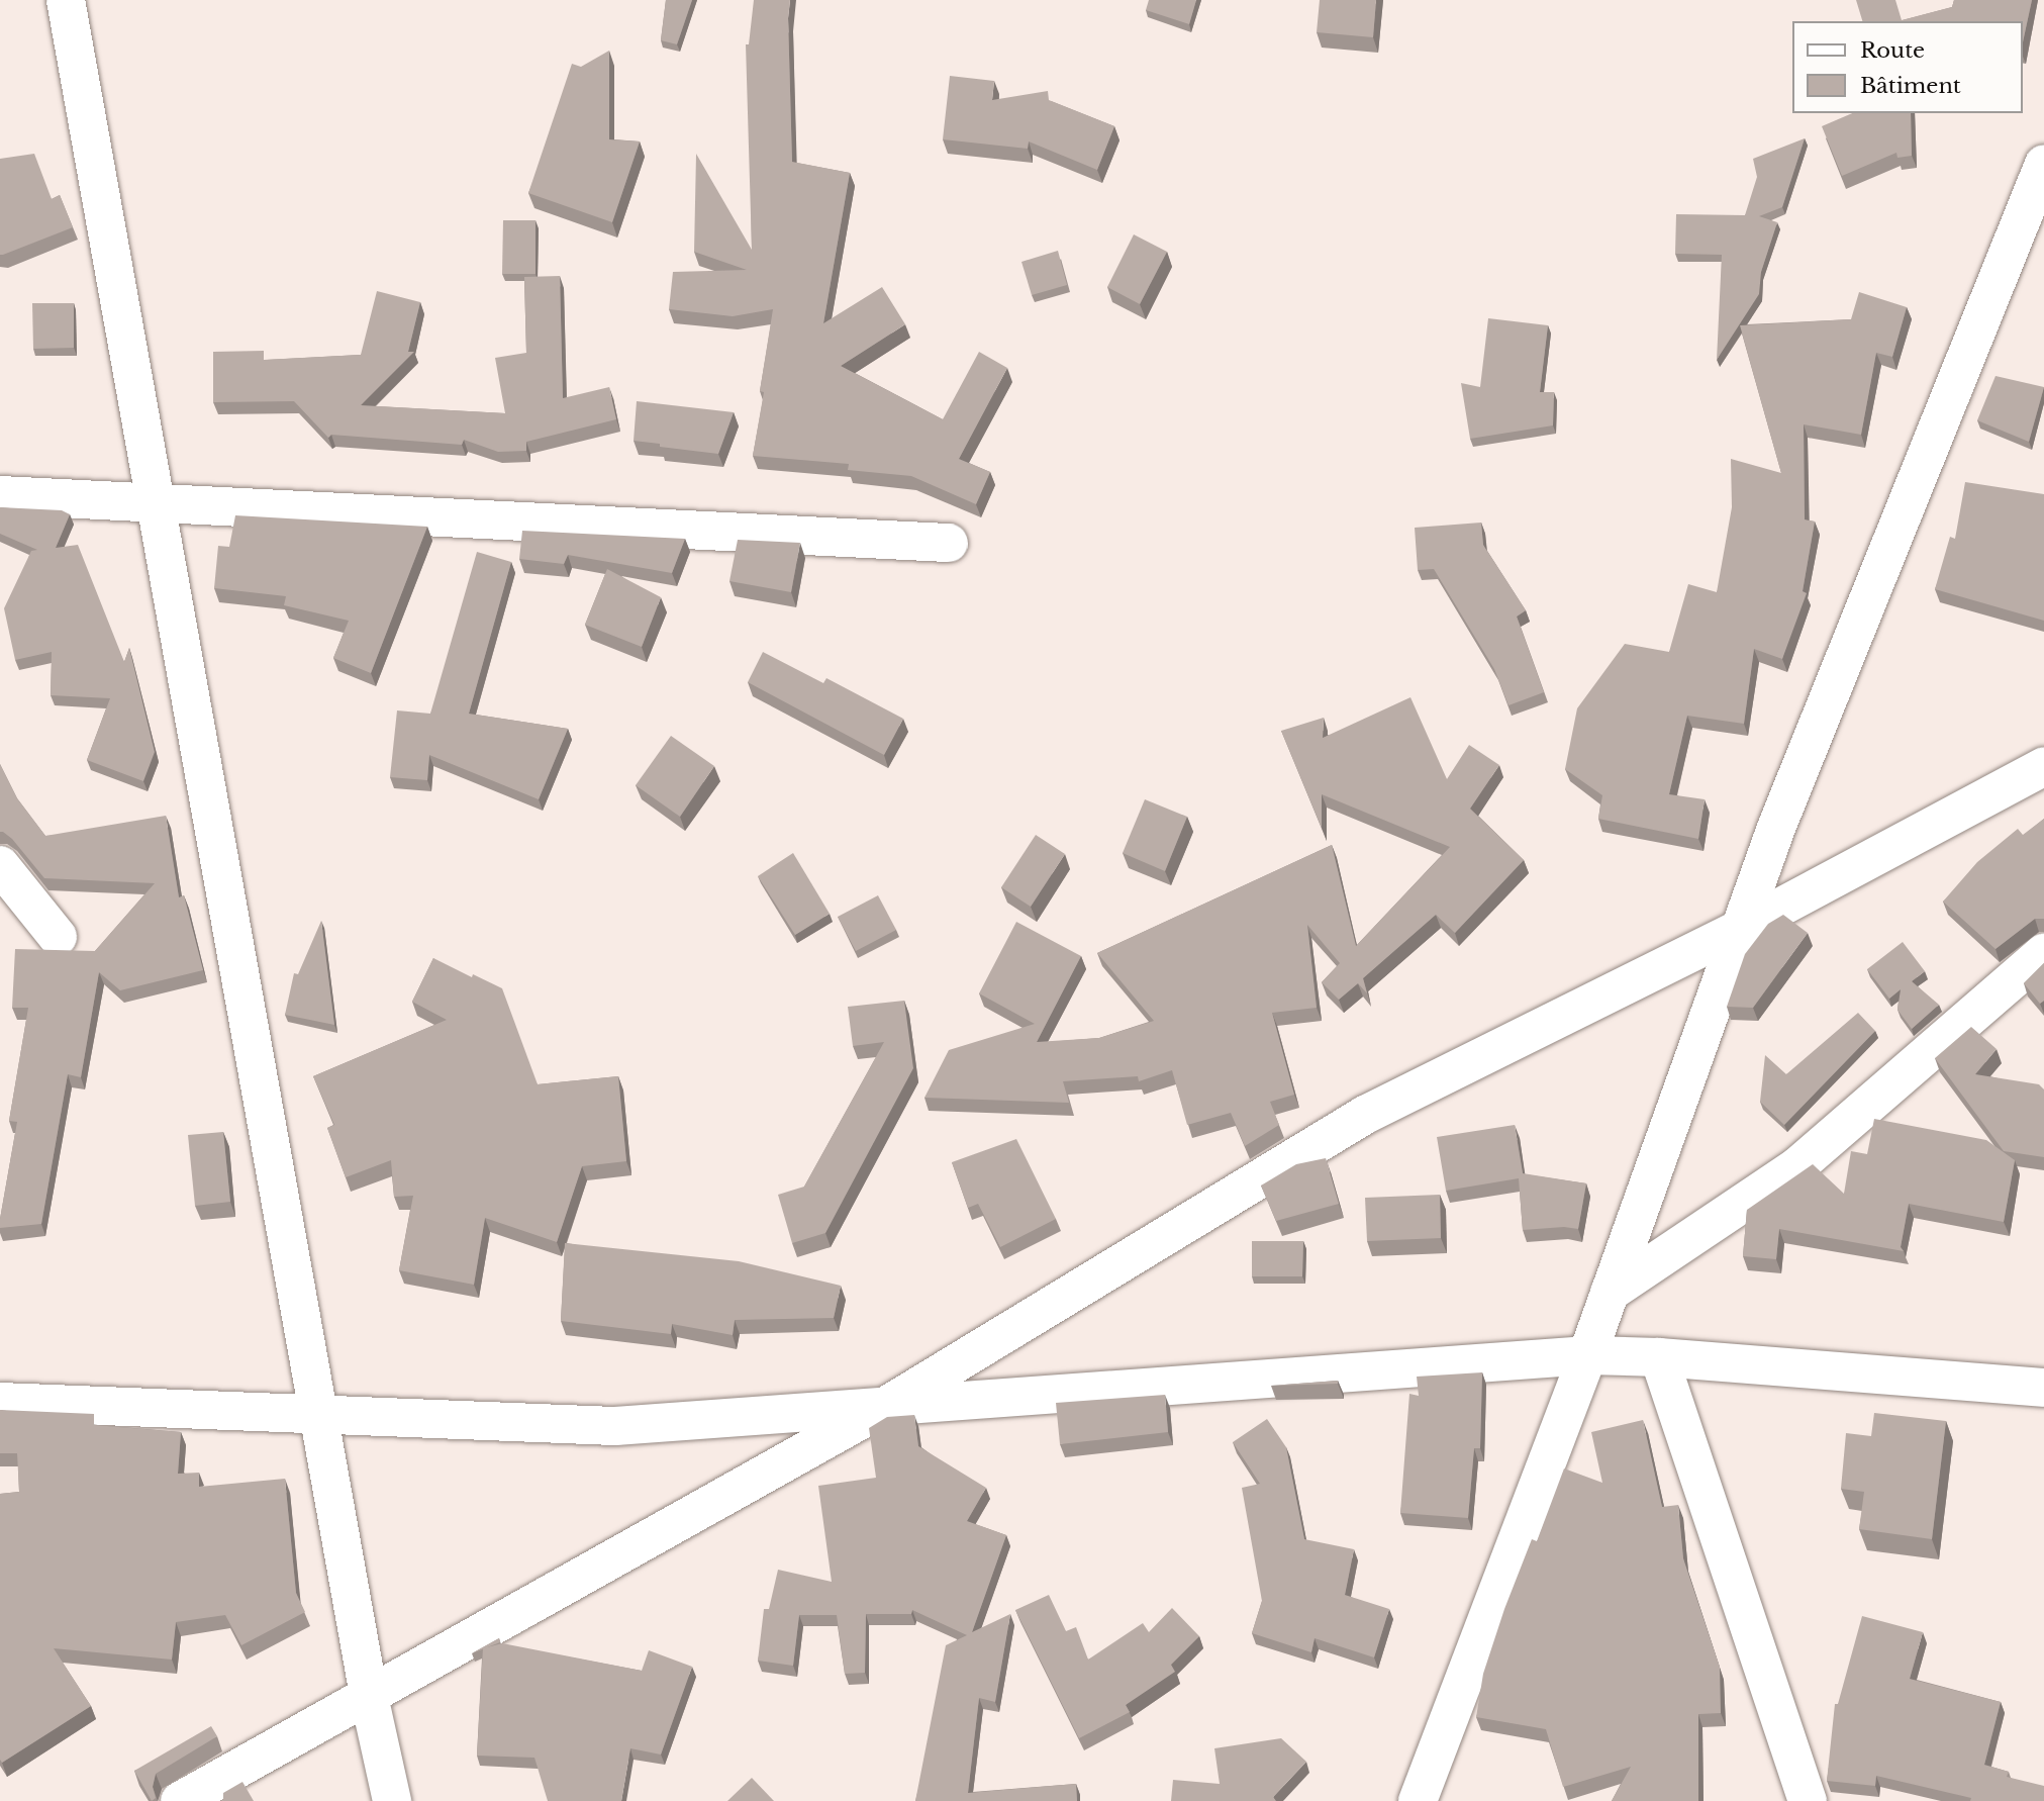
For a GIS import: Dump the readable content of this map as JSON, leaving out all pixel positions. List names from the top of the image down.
{
  "legend": ["Route", "Bâtiment"]
}
